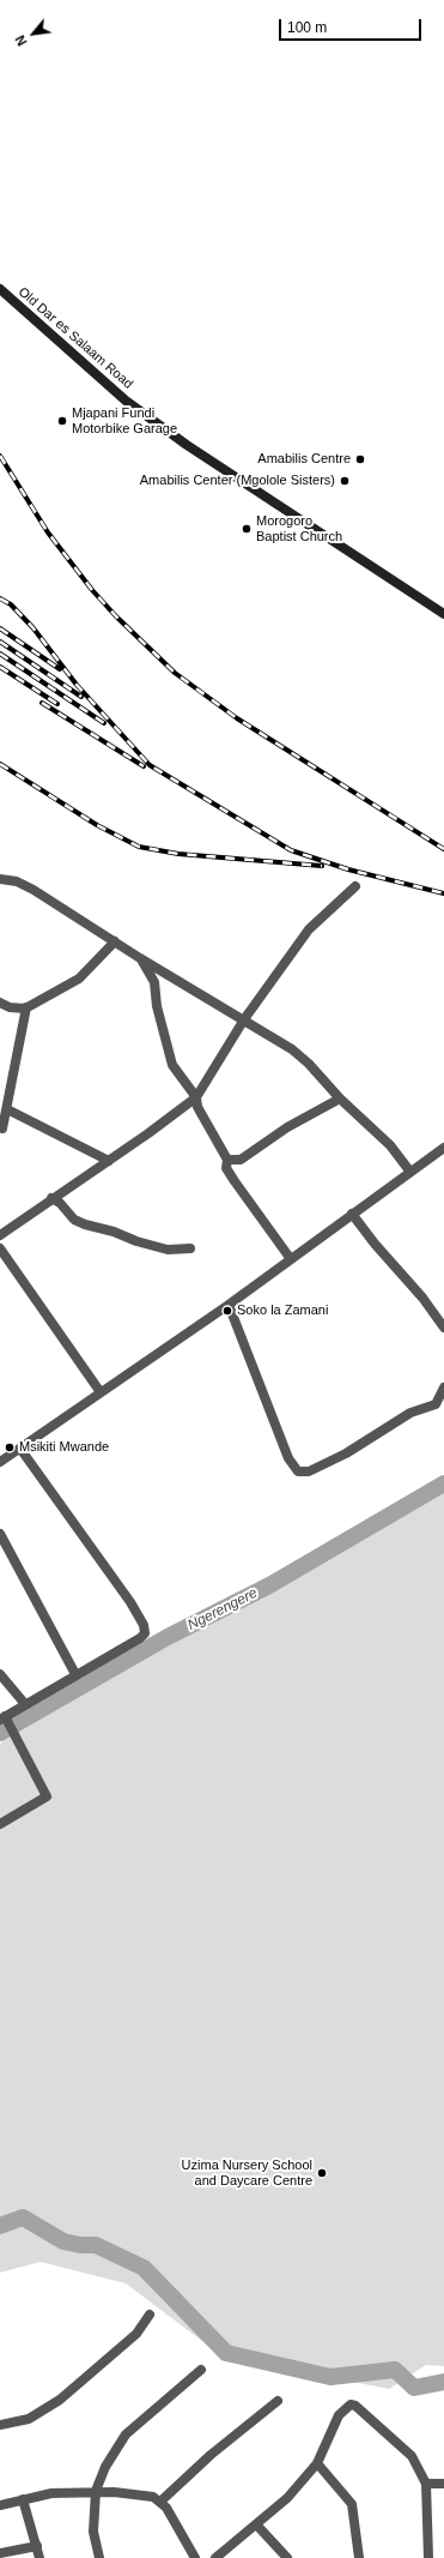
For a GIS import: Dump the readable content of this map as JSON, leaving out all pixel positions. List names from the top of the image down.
{
  "streets": {
    "main road": ["Old Dar es Salaam Road"]
  },
  "water": ["Ngerengere"],
  "places": [
    "Mjapani Fundi Motorbike Garage",
    "Amabilis Centre",
    "Amabilis Center (Mgolole Sisters)",
    "Morogoro Baptist Church",
    "Soko la Zamani",
    "Msikiti Mwande",
    "Uzima Nursery School and Daycare Centre"
  ],
  "scale_bar": "100 m",
  "north": "bottom left"
}
